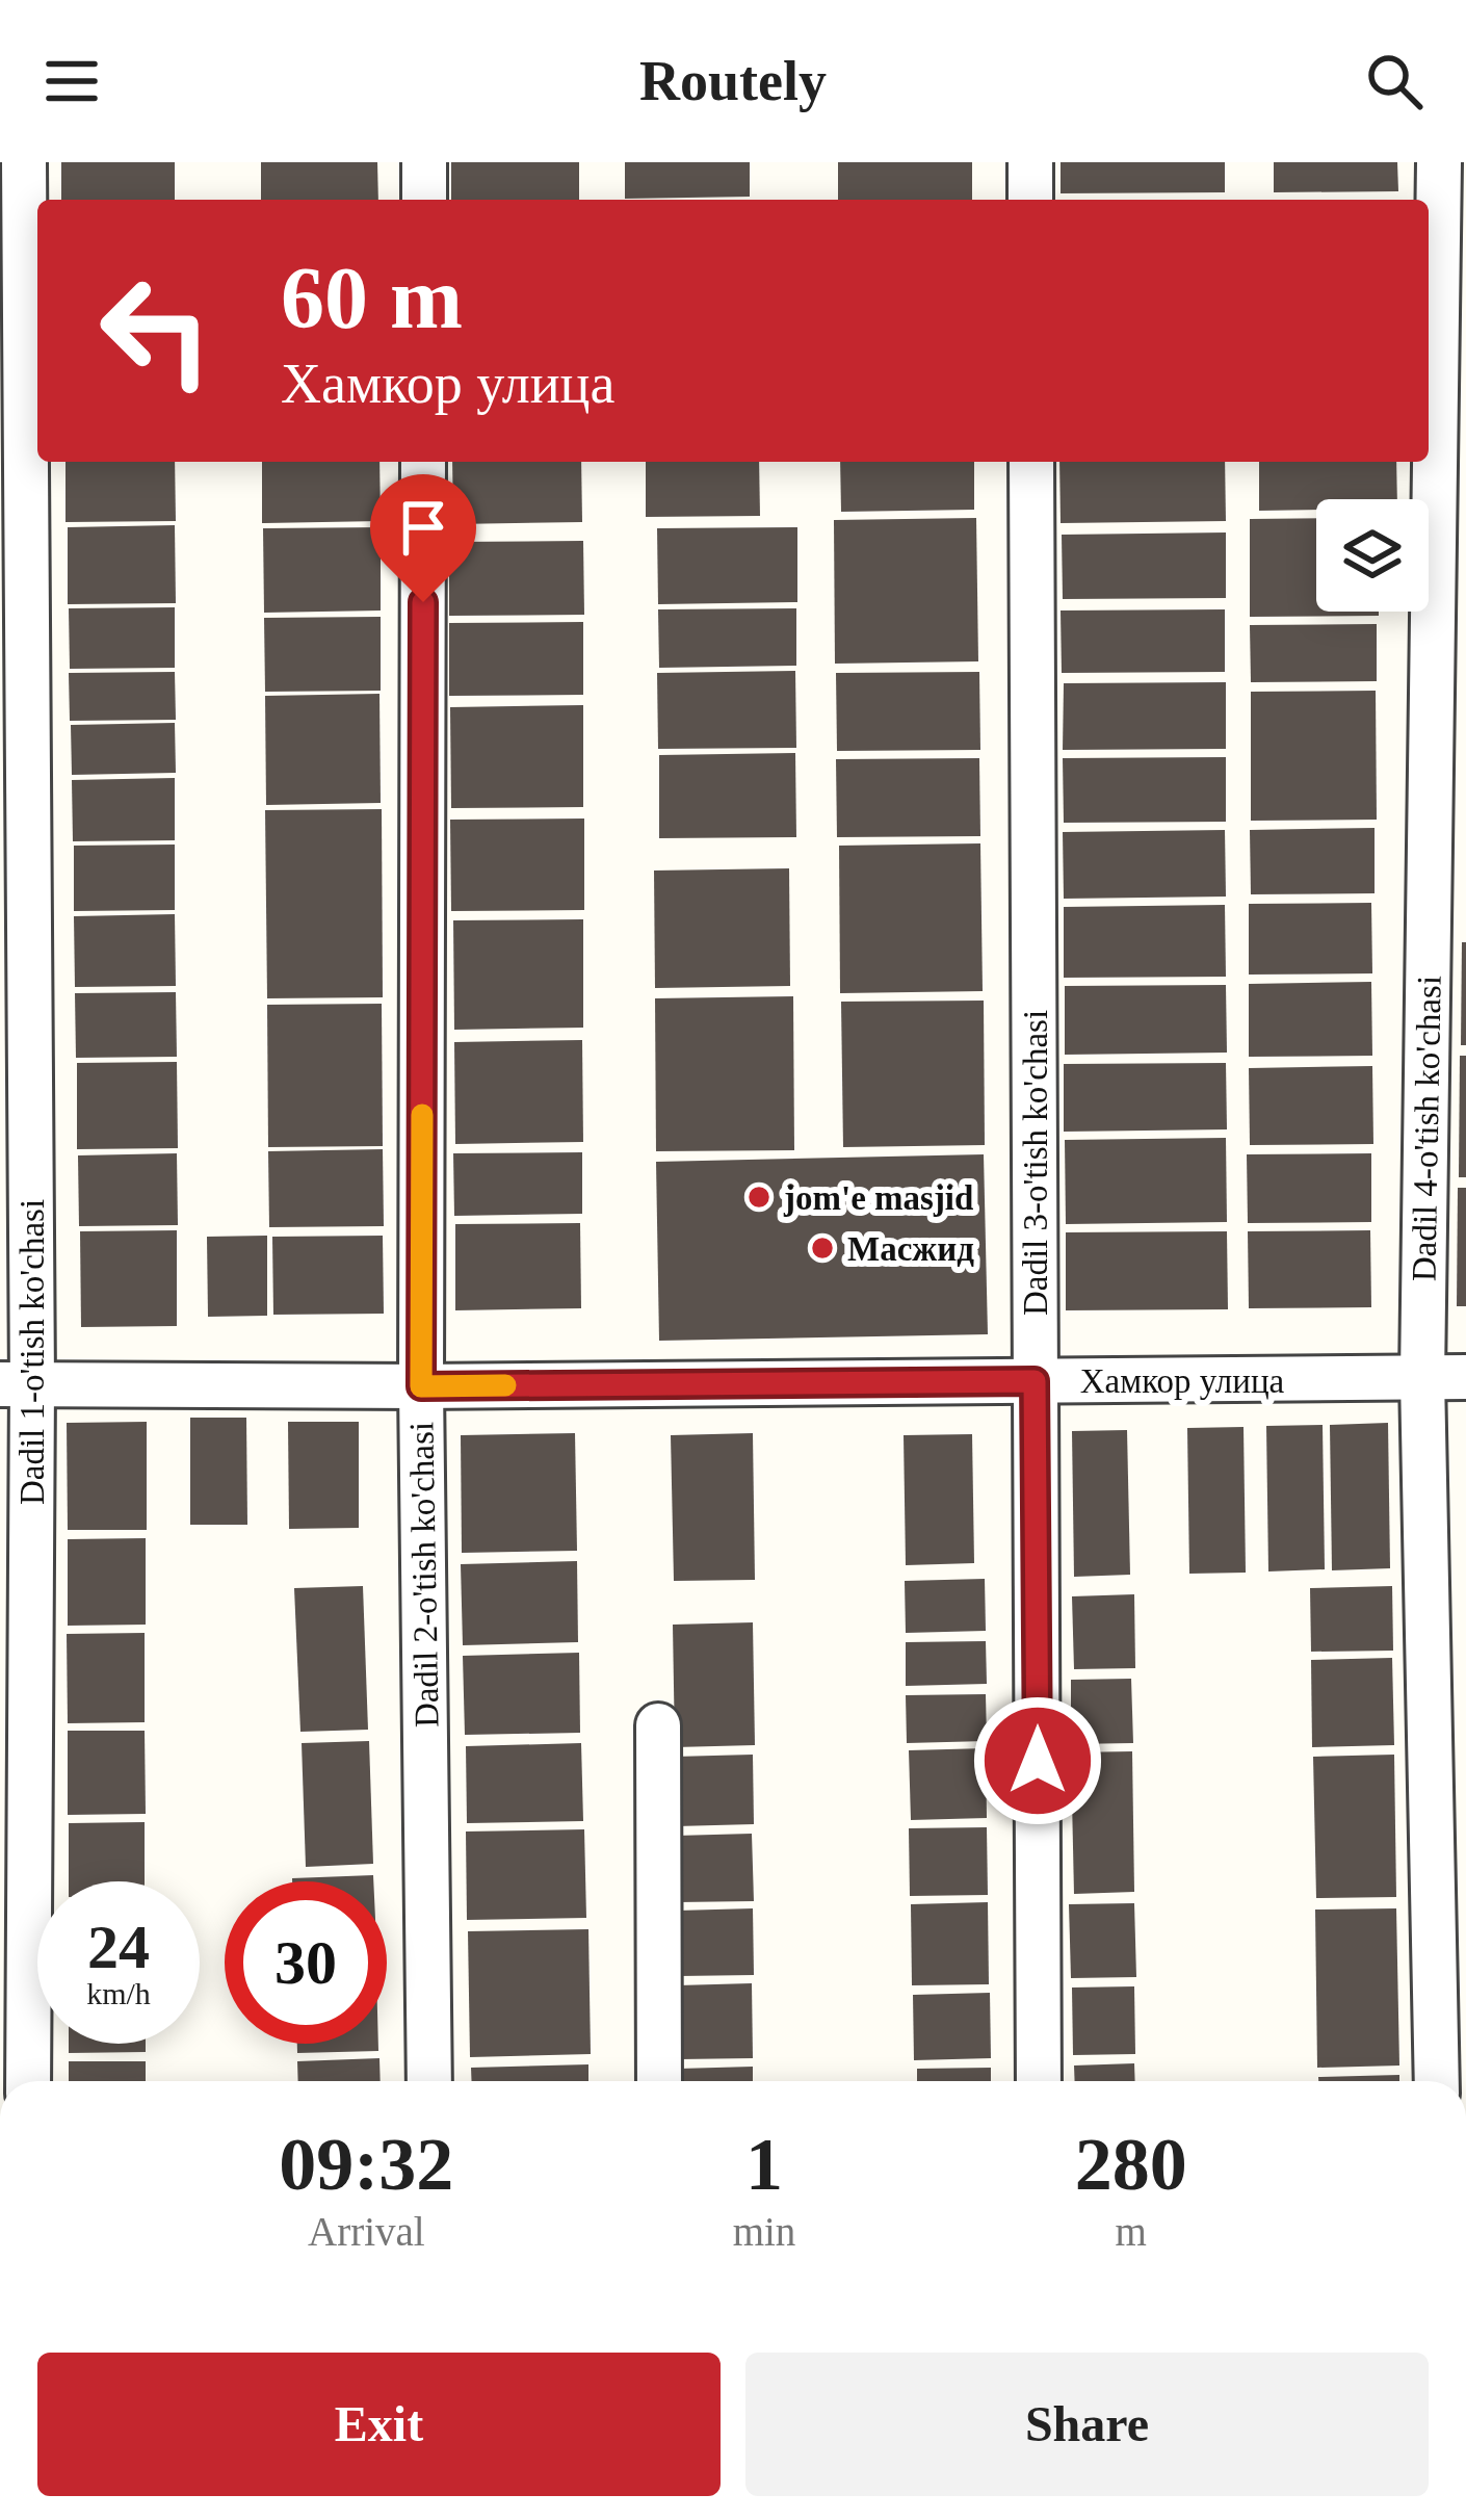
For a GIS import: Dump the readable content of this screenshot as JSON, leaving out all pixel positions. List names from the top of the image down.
{
  "streets": {
    "street": [
      "Dadil 4-o'tish ko'chasi",
      "Dadil 3-o'tish ko'chasi",
      "Dadil 1-o'tish ko'chasi",
      "Хамкор улица",
      "Dadil 2-o'tish ko'chasi"
    ]
  },
  "crossings": [
    ["Dadil 4-o'tish ko'chasi", "Хамкор улица"],
    ["Dadil 3-o'tish ko'chasi", "Хамкор улица"],
    ["Dadil 1-o'tish ko'chasi", "Хамкор улица"],
    ["Хамкор улица", "Dadil 2-o'tish ko'chasi"]
  ],
  "places": ["jom'e masjid", "Масжид"],
  "page": {
    "header": "Routely",
    "turn": ["60 m", "Хамкор улица"],
    "speed": "24 km/h",
    "limit": "30",
    "eta": [
      "09:32",
      "Arrival",
      "1",
      "min",
      "280",
      "m"
    ],
    "buttons": ["Exit", "Share"]
  }
}
